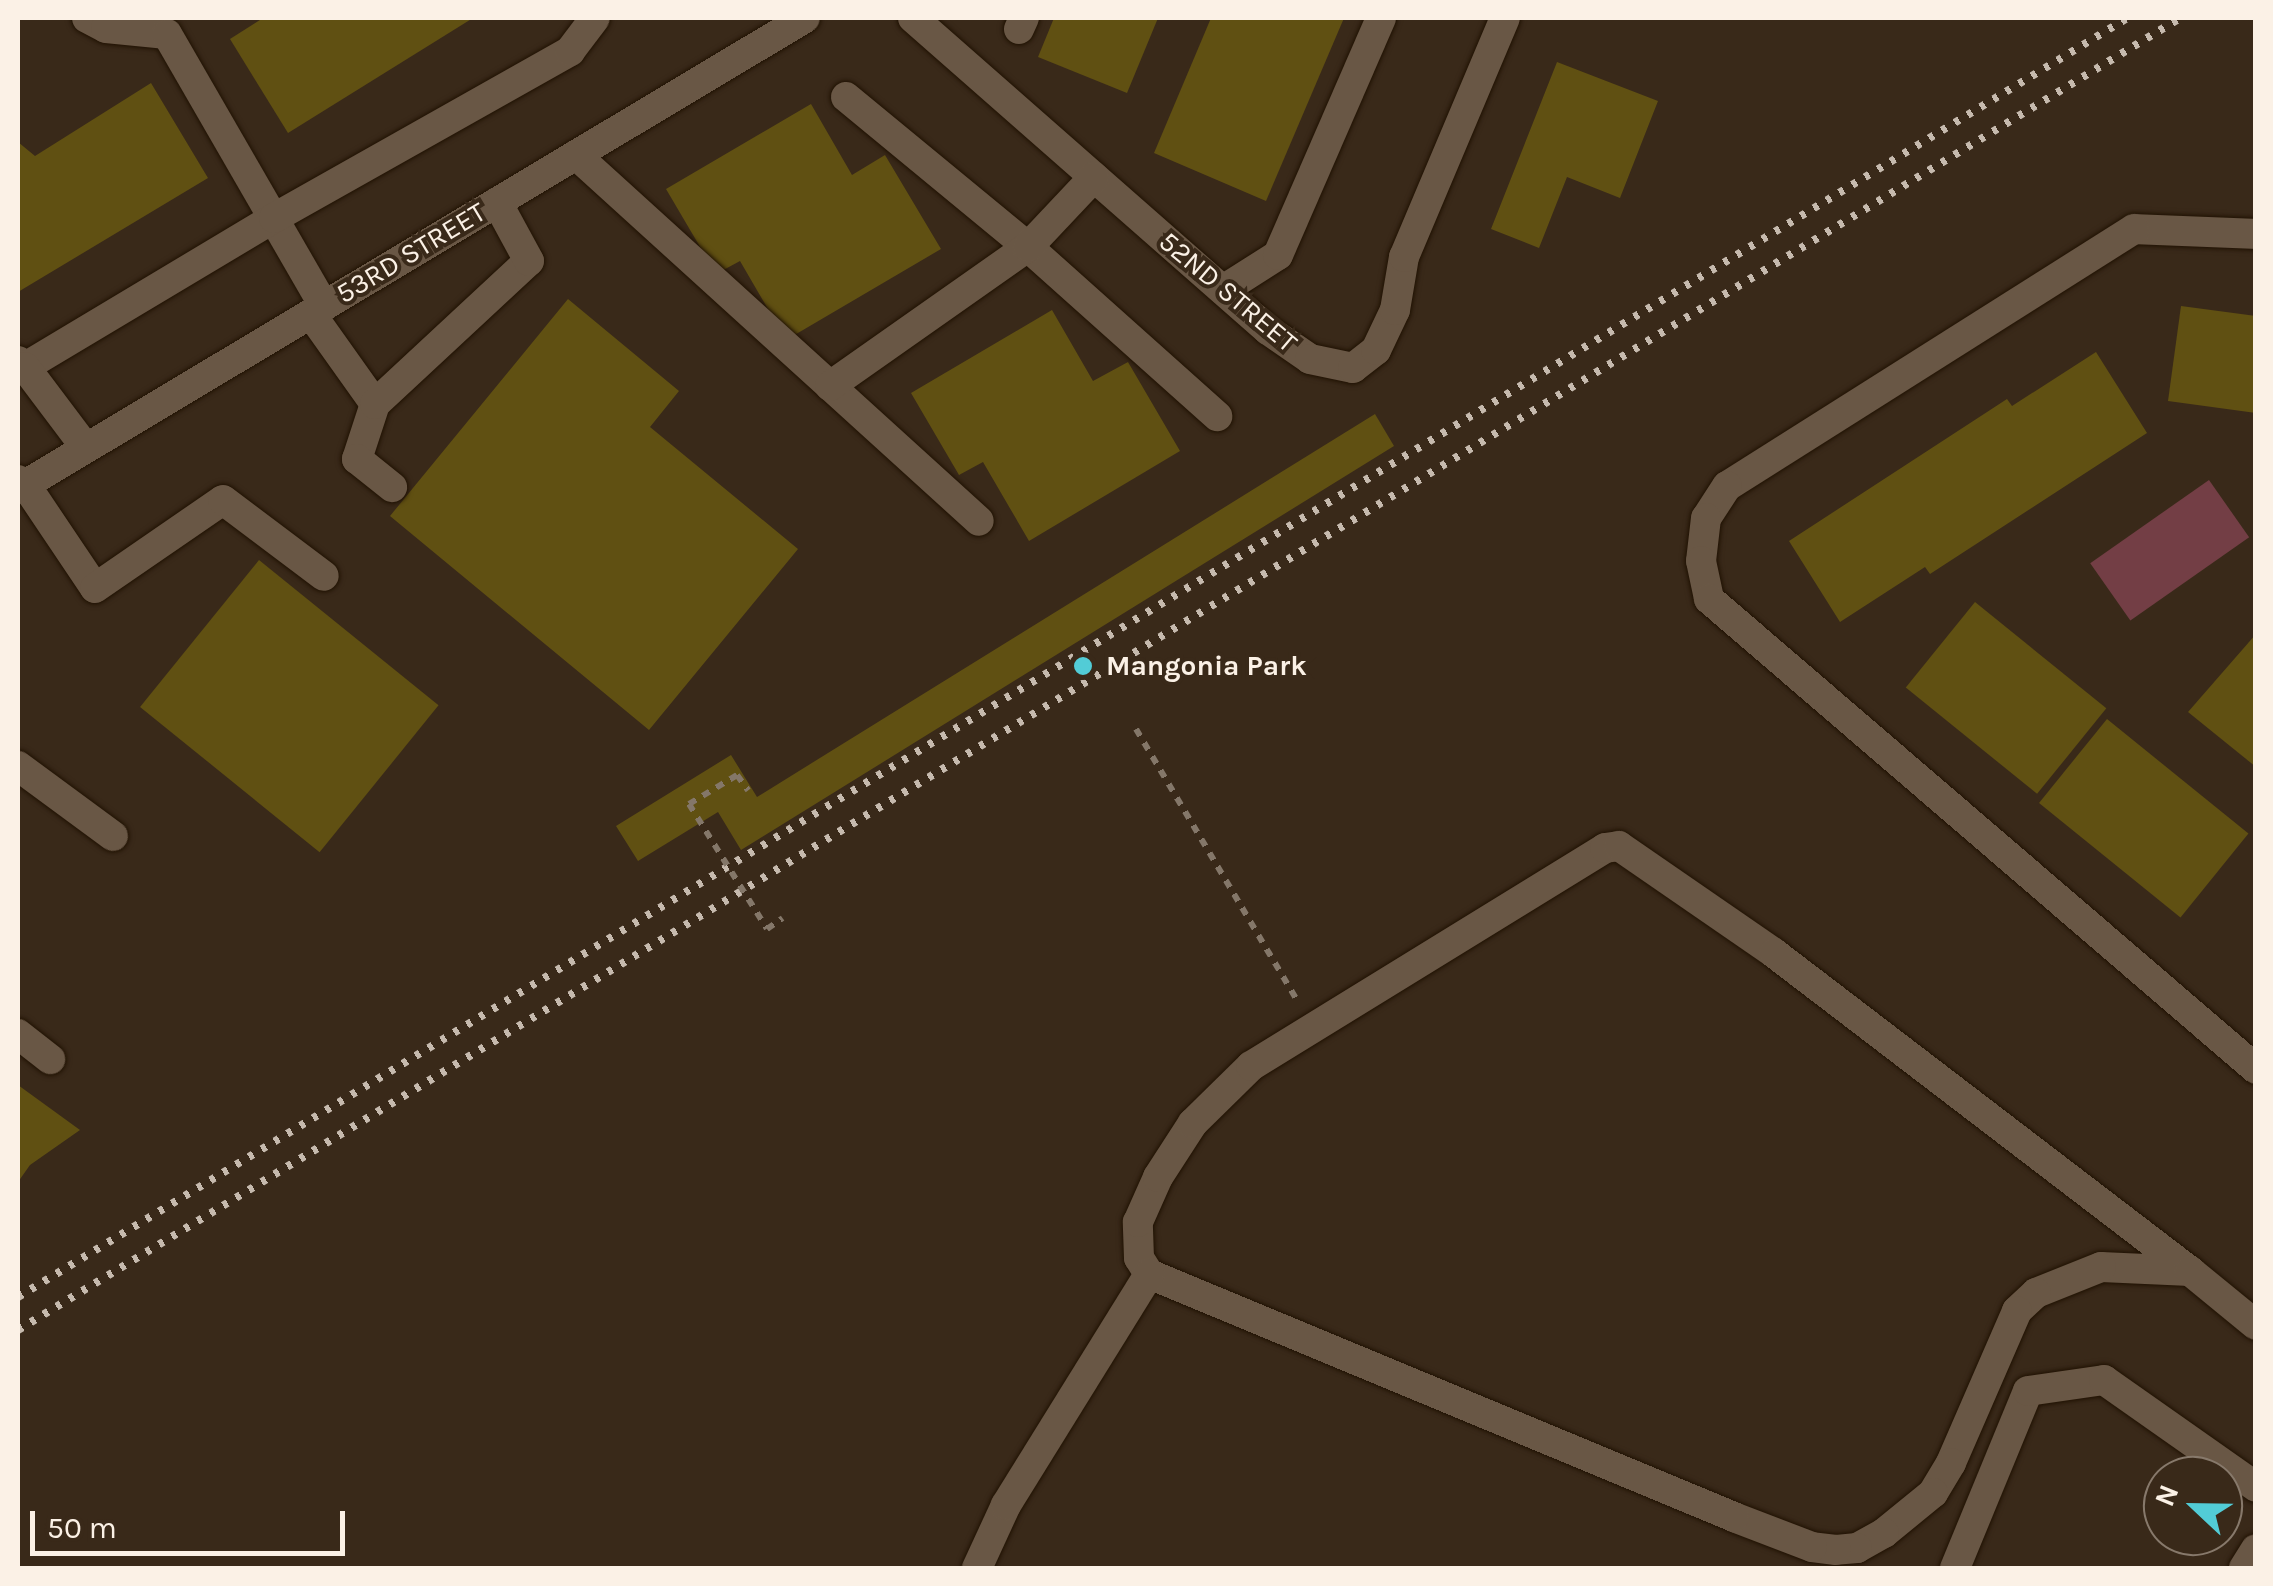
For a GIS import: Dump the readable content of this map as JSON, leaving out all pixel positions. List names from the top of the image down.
{
  "streets": {
    "street": ["53RD STREET", "52ND STREET"]
  },
  "places": ["Mangonia Park"],
  "scale_bar": "50 m",
  "north": "left"
}
